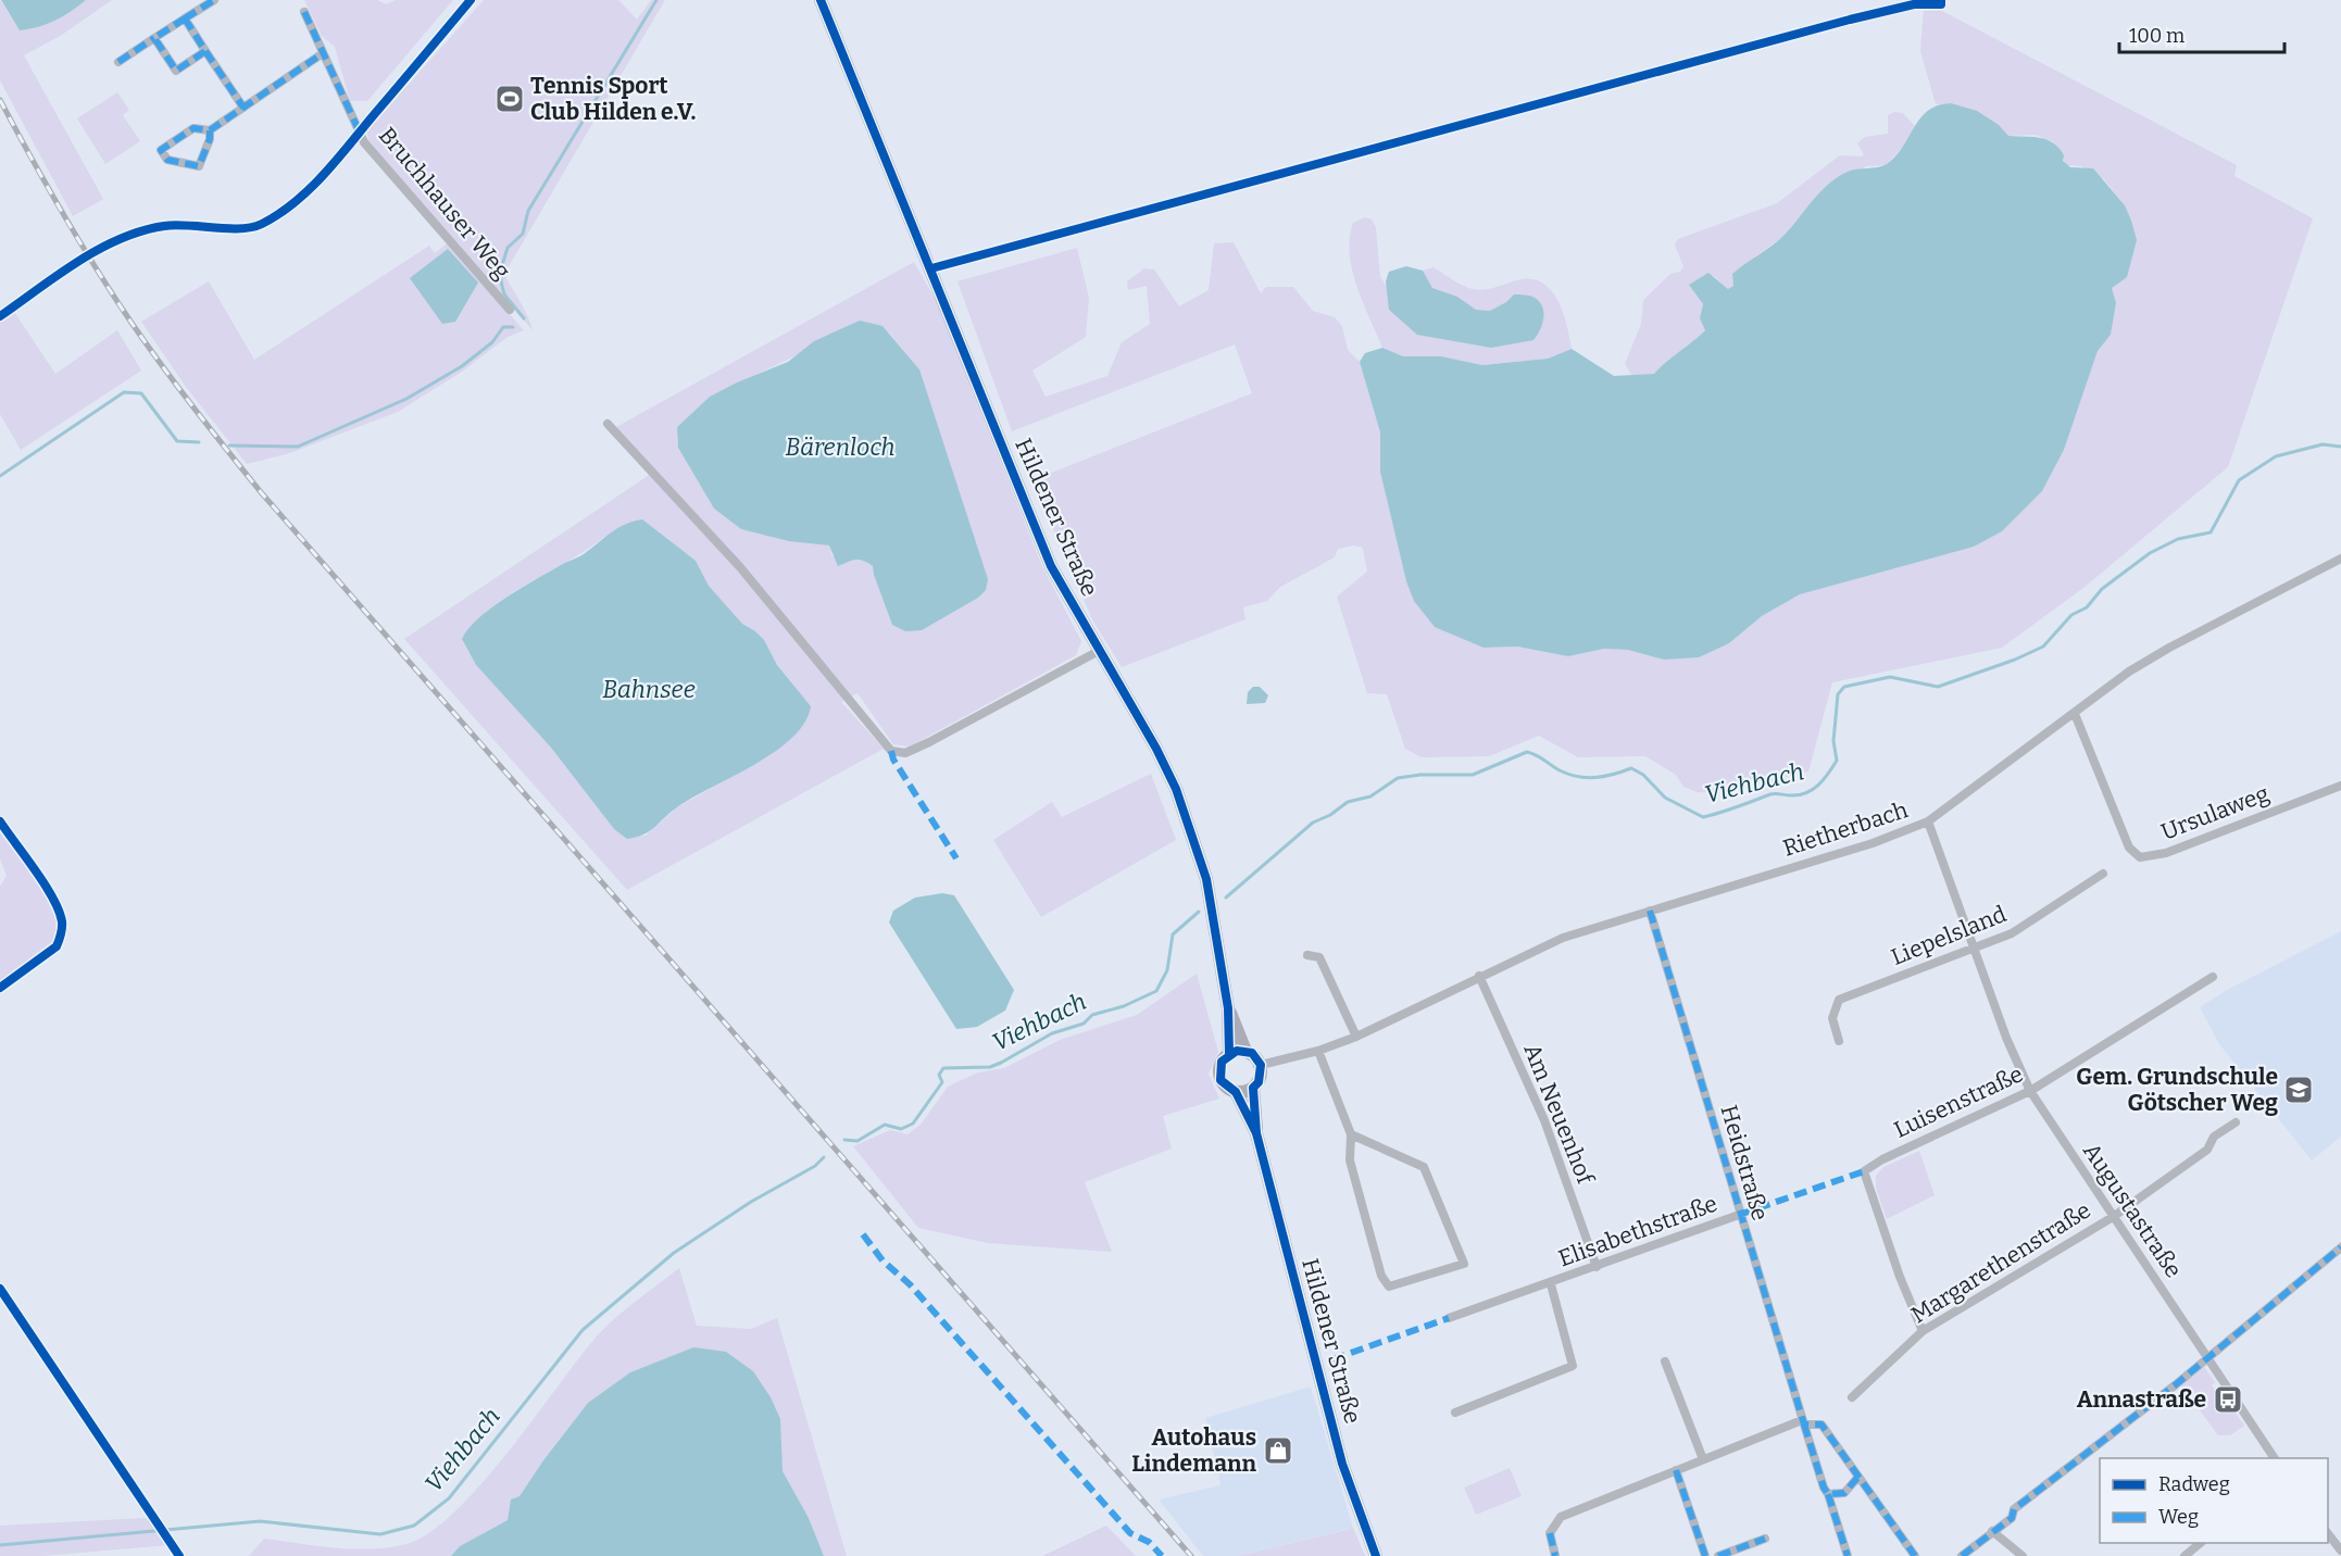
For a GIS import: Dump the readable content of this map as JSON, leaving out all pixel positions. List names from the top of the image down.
{
  "streets": {
    "main road": ["Hildener Straße"],
    "street": [
      "Bruchhauser Weg",
      "Ursulaweg",
      "Rietherbach",
      "Liepelsland",
      "Luisenstraße",
      "Am Neuenhof",
      "Heidstraße",
      "Augustastraße",
      "Elisabethstraße",
      "Margarethenstraße"
    ]
  },
  "crossings": [
    ["Hildener Straße", "Rietherbach"],
    ["Ursulaweg", "Rietherbach"],
    ["Rietherbach", "Am Neuenhof"],
    ["Rietherbach", "Heidstraße"],
    ["Rietherbach", "Augustastraße"],
    ["Liepelsland", "Augustastraße"],
    ["Luisenstraße", "Augustastraße"],
    ["Luisenstraße", "Margarethenstraße"],
    ["Am Neuenhof", "Elisabethstraße"],
    ["Heidstraße", "Elisabethstraße"],
    ["Augustastraße", "Margarethenstraße"]
  ],
  "water": ["Bärenloch", "Bahnsee", "Viehbach"],
  "places": {
    "sports": ["Tennis Sport Club Hilden e.V."],
    "school or university": ["Gem. Grundschule Götscher Weg"],
    "bus stop": ["Annastraße"],
    "shop": ["Autohaus Lindemann"]
  },
  "legend": ["Radweg", "Weg"],
  "scale_bar": "100 m"
}
